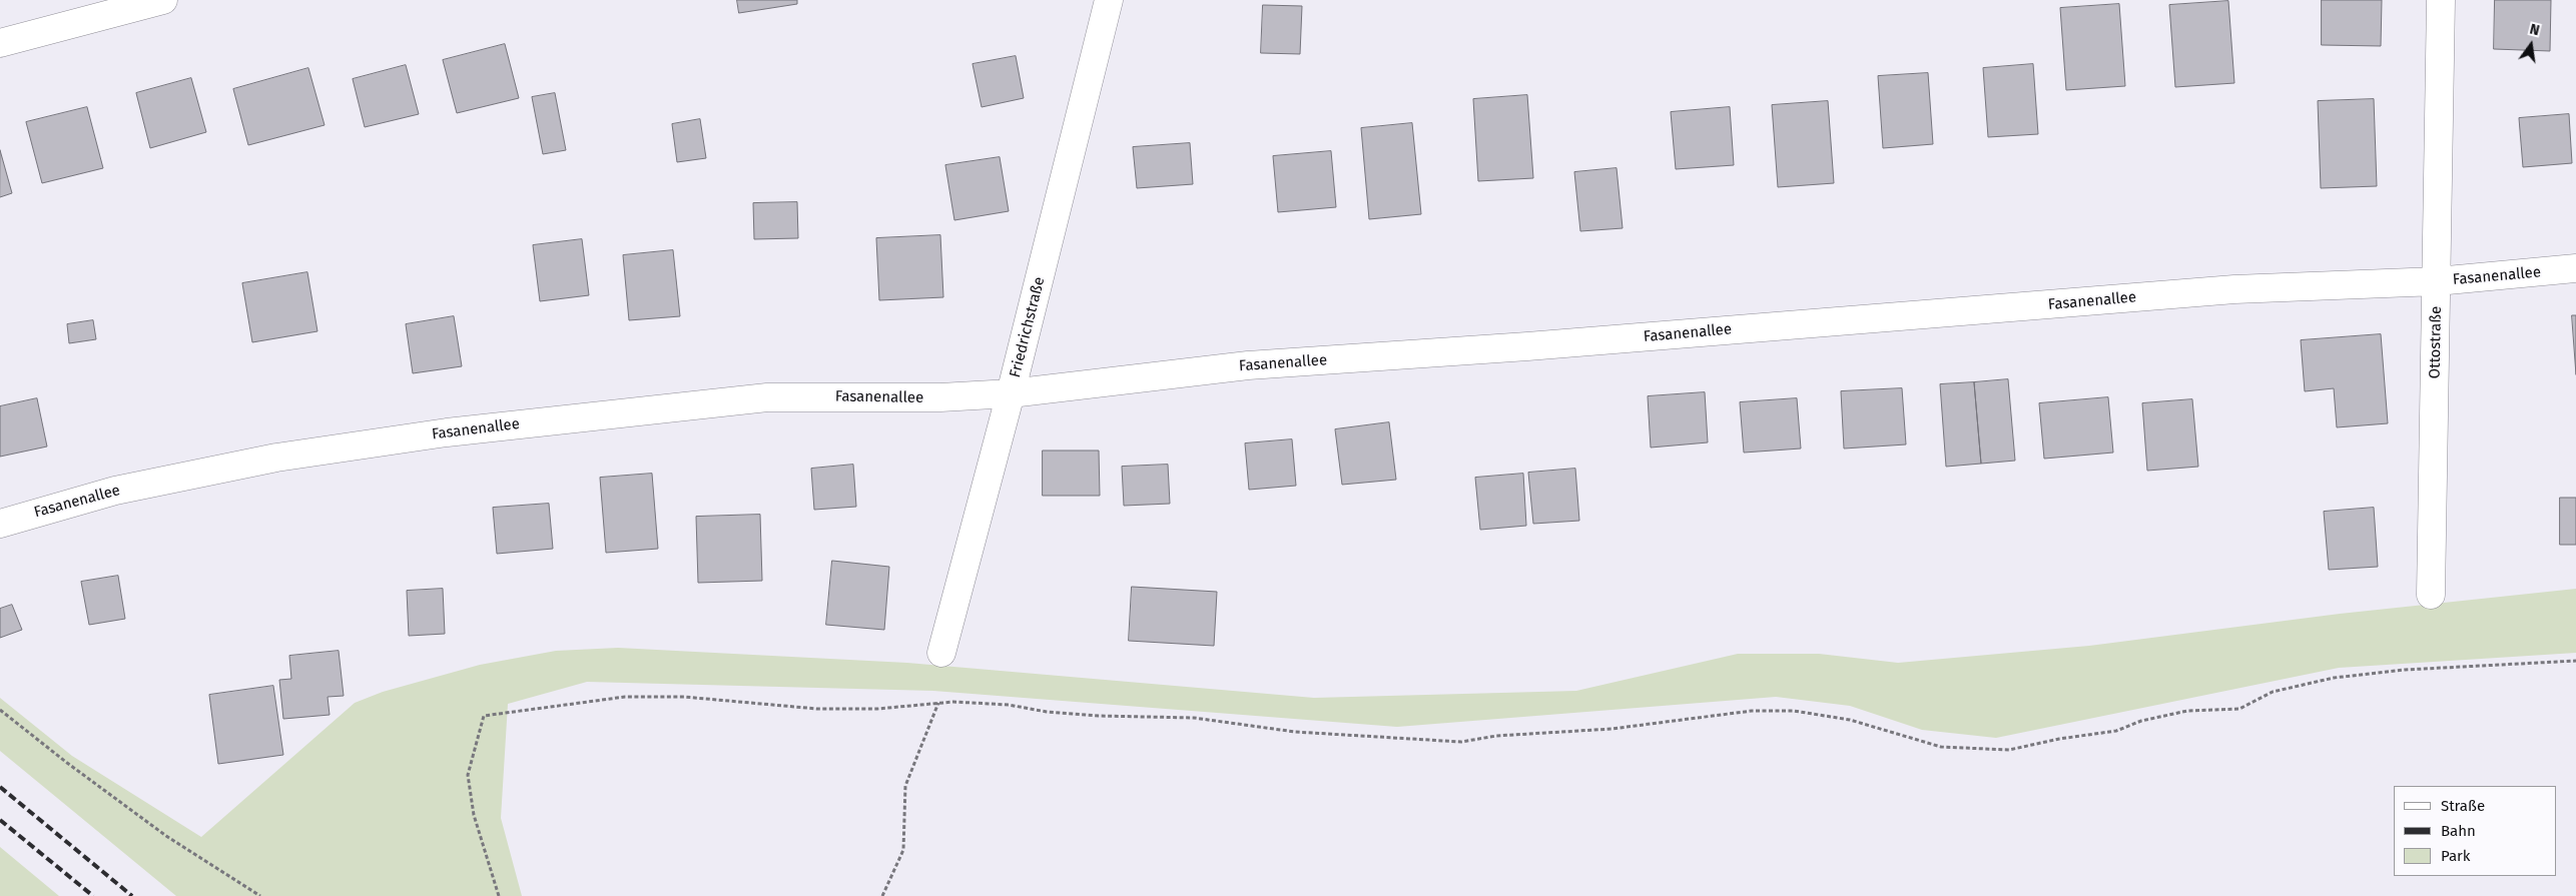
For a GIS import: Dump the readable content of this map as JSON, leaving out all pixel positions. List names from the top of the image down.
{
  "streets": {
    "street": ["Fasanenallee", "Friedrichstraße", "Ottostraße"]
  },
  "crossings": [
    ["Fasanenallee", "Friedrichstraße"],
    ["Fasanenallee", "Ottostraße"]
  ],
  "legend": ["Straße", "Bahn", "Park"],
  "north": "top"
}
